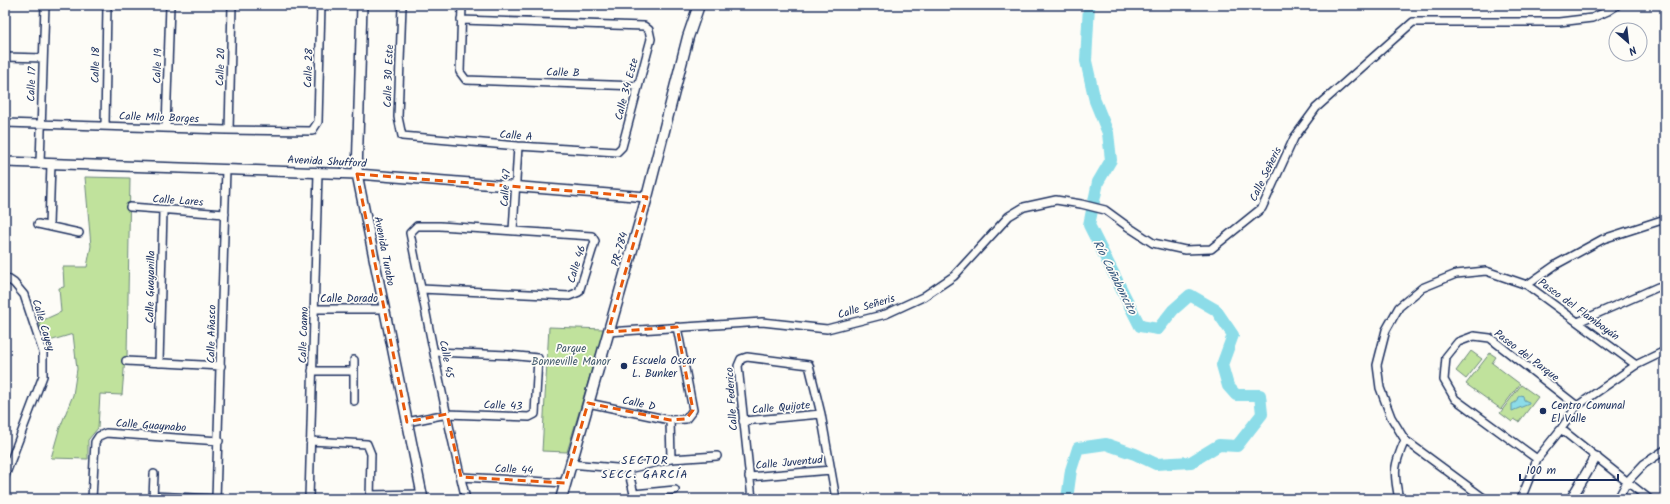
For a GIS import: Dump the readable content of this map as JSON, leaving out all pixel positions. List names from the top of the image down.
{
  "streets": {
    "main road": ["PR-784"],
    "street": [
      "Calle 18",
      "Calle 19",
      "Calle 20",
      "Calle 28",
      "Calle B",
      "Calle 30 Este",
      "Calle 17",
      "Calle 34 Este",
      "Calle Milo Borges",
      "Calle A",
      "Avenida Shufford",
      "Calle Señeris",
      "Calle 47",
      "Calle Lares",
      "Avenida Turabo",
      "Calle 46",
      "Calle Guayanilla",
      "Calle Dorado",
      "Paseo del Flamboyán",
      "Calle Cayey",
      "Calle Añasco",
      "Calle Coamo",
      "Paseo del Parque",
      "Calle 45",
      "Calle Federico",
      "Calle D",
      "Calle 43",
      "Calle Quijote",
      "Calle Guaynabo",
      "Calle Juventud",
      "Calle 44"
    ]
  },
  "crossings": [
    ["Calle 18", "Calle Milo Borges"],
    ["Calle 19", "Calle Milo Borges"],
    ["Calle 20", "Calle Milo Borges"],
    ["Calle 28", "Calle Milo Borges"],
    ["Calle B", "Calle 34 Este"],
    ["Calle 30 Este", "Calle A"],
    ["Calle 17", "Calle Milo Borges"],
    ["Calle 17", "Avenida Shufford"],
    ["Calle 34 Este", "Calle A"],
    ["Calle A", "Calle 47"],
    ["Avenida Shufford", "Calle 47"],
    ["Avenida Shufford", "PR-784"],
    ["Avenida Shufford", "Avenida Turabo"],
    ["Avenida Shufford", "Calle Añasco"],
    ["Avenida Shufford", "Calle Coamo"],
    ["Calle Señeris", "PR-784"],
    ["Calle Señeris", "Calle D"],
    ["Calle 47", "Calle 46"],
    ["Calle Lares", "Calle Guayanilla"],
    ["Calle Lares", "Calle Añasco"],
    ["PR-784", "Calle D"],
    ["PR-784", "Calle 44"],
    ["Avenida Turabo", "Calle Dorado"],
    ["Avenida Turabo", "Calle 43"],
    ["Calle 46", "Calle 45"],
    ["Calle Dorado", "Calle Coamo"],
    ["Calle Añasco", "Calle Guaynabo"],
    ["Calle 45", "Calle 43"],
    ["Calle 45", "Calle 44"],
    ["Calle Federico", "Calle Quijote"],
    ["Calle Federico", "Calle Juventud"]
  ],
  "districts": ["SECTOR SECC. GARCÍA"],
  "water": ["Río Cañaboncito"],
  "parks": ["Parque Bonneville Manor"],
  "places": ["Escuela Oscar L. Bunker", "Centro Comunal El Valle"],
  "scale_bar": "100 m",
  "north": "bottom right"
}
